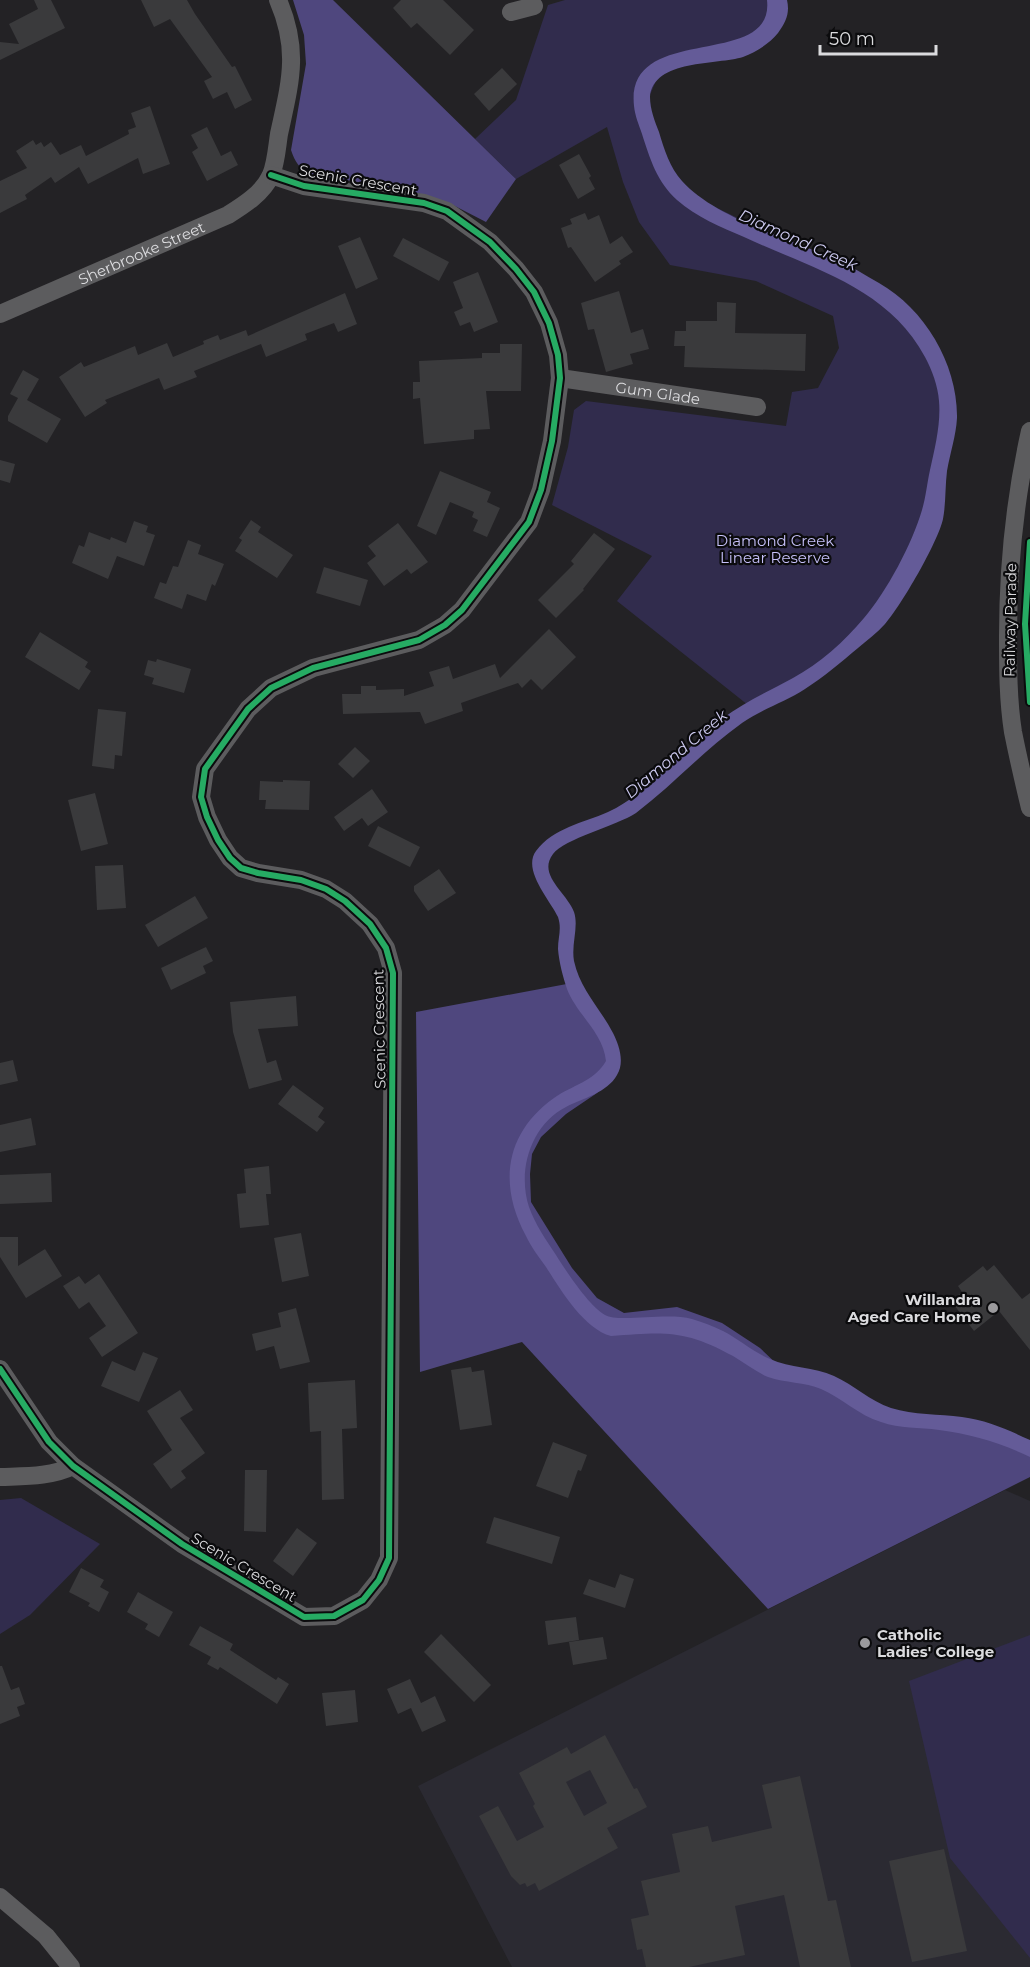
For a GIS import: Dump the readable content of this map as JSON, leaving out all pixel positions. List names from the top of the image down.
{
  "streets": {
    "street": [
      "Scenic Crescent",
      "Sherbrooke Street",
      "Gum Glade",
      "Railway Parade"
    ]
  },
  "crossings": [
    ["Scenic Crescent", "Sherbrooke Street"],
    ["Scenic Crescent", "Gum Glade"]
  ],
  "water": ["Diamond Creek"],
  "parks": ["Diamond Creek Linear Reserve"],
  "places": ["Willandra Aged Care Home", "Catholic Ladies' College"],
  "scale_bar": "50 m"
}
